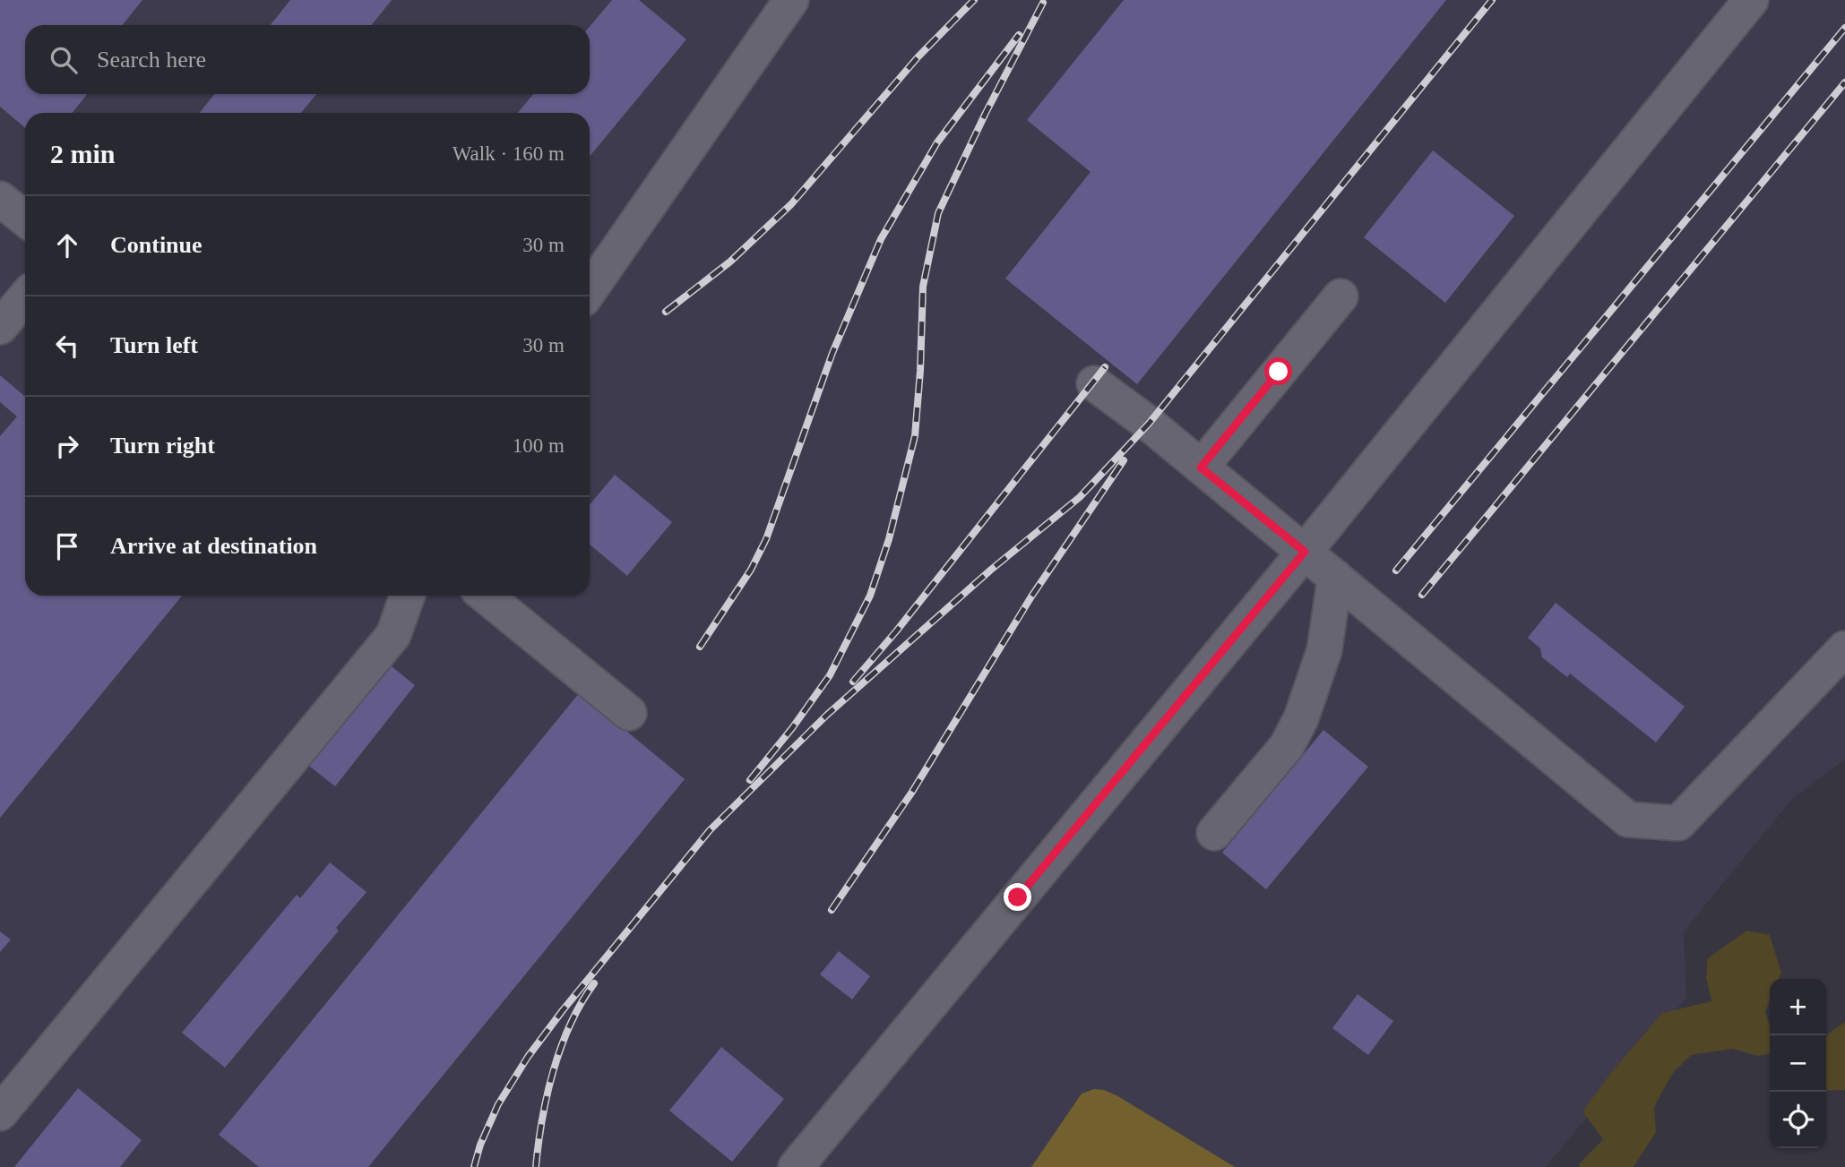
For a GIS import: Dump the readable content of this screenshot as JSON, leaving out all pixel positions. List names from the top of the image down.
{
  "page": {
    "search": "Search here",
    "heading": ["2 min", "Walk · 160 m"],
    "list": [
      ["Continue", "30 m"],
      ["Turn left", "30 m"],
      ["Turn right", "100 m"],
      "Arrive at destination"
    ],
    "map_buttons": ["+", "−"]
  }
}
